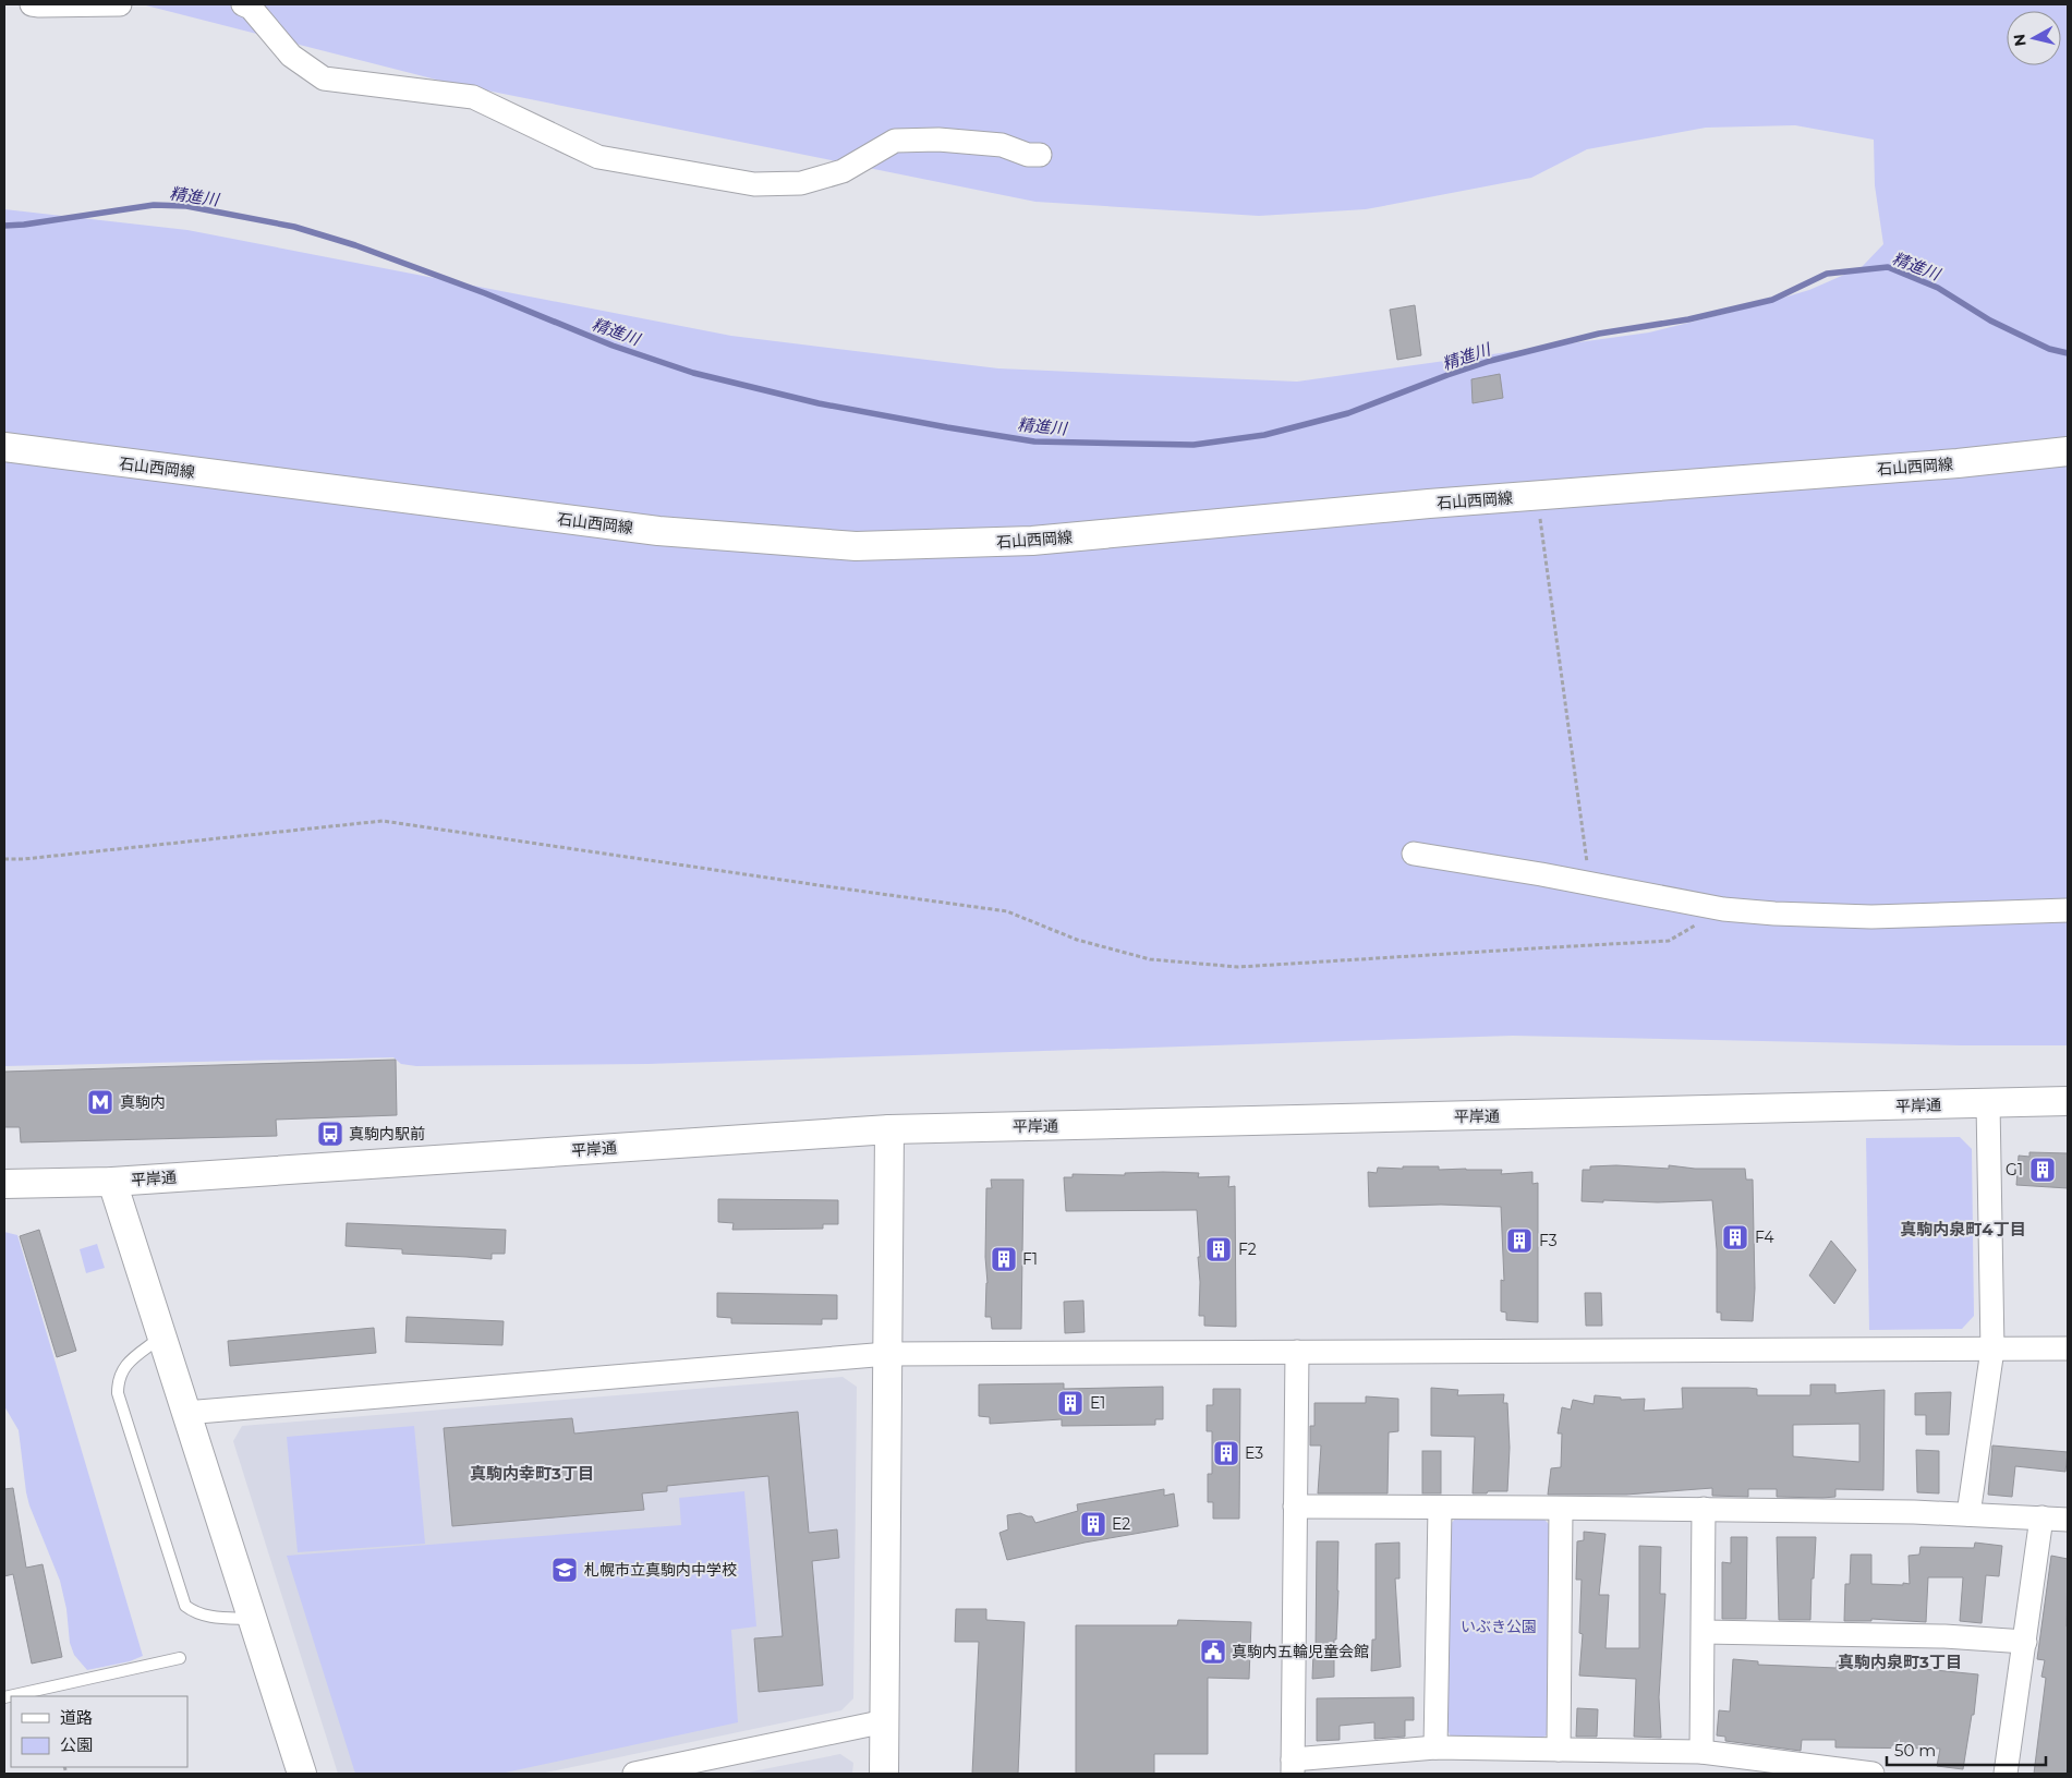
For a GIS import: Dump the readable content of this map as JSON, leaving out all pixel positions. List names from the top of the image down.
{
  "streets": {
    "street": ["石山西岡線", "平岸通"]
  },
  "districts": ["真駒内泉町4丁目", "真駒内幸町3丁目", "真駒内泉町3丁目"],
  "water": ["精進川"],
  "parks": ["いぶき公園"],
  "places": {
    "metro station": ["真駒内"],
    "bus stop": ["真駒内駅前"],
    "building": [
      "G1",
      "F4",
      "F3",
      "F2",
      "F1",
      "E1",
      "E3",
      "E2"
    ],
    "school or university": ["札幌市立真駒内中学校"],
    "public building": ["真駒内五輪児童会館"]
  },
  "legend": ["道路", "公園"],
  "scale_bar": "50 m",
  "north": "left"
}
